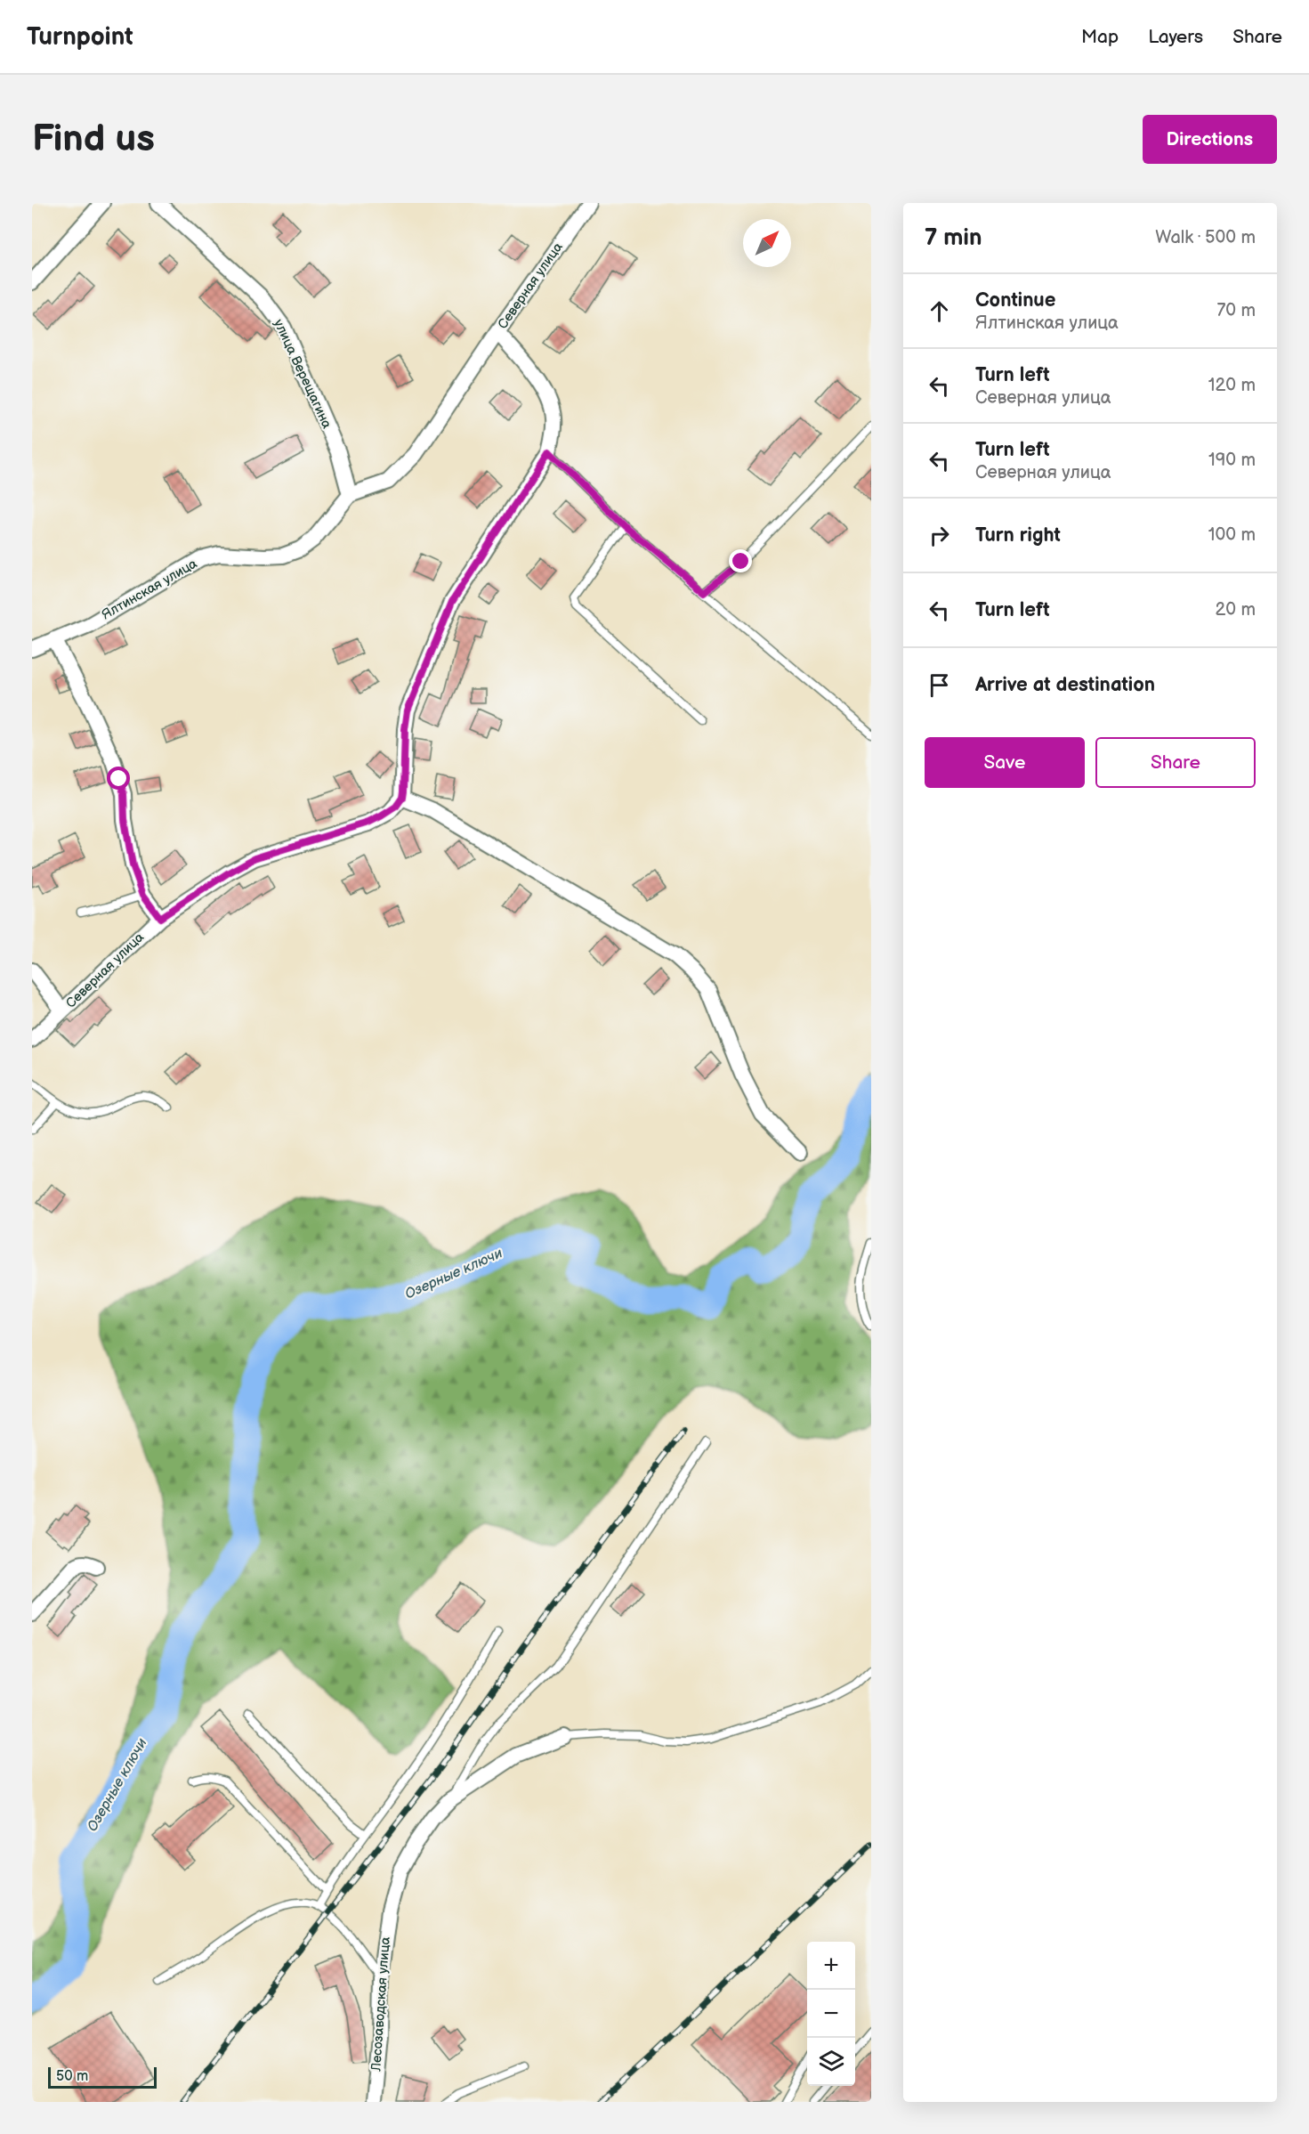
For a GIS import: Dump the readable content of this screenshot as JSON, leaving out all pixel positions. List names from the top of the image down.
{
  "streets": {
    "street": [
      "Северная улица",
      "улица Верещагина",
      "Ялтинская улица",
      "Лесозаводская улица"
    ]
  },
  "crossings": [
    ["улица Верещагина", "Ялтинская улица"]
  ],
  "water": ["Озерные ключи"],
  "scale_bar": "50 m",
  "north": "top right",
  "page": {
    "header": "Turnpoint",
    "nav": ["Map", "Layers", "Share"],
    "buttons": [
      "Directions",
      ["Save", "Share"]
    ],
    "title": "Find us",
    "heading": ["7 min", "Walk · 500 m"],
    "list": [
      ["Continue", "Ялтинская улица", "70 m"],
      ["Turn left", "Северная улица", "120 m"],
      ["Turn left", "Северная улица", "190 m"],
      ["Turn right", "100 m"],
      ["Turn left", "20 m"],
      "Arrive at destination"
    ],
    "map_buttons": ["+", "−"],
    "scale": "50 m"
  }
}
